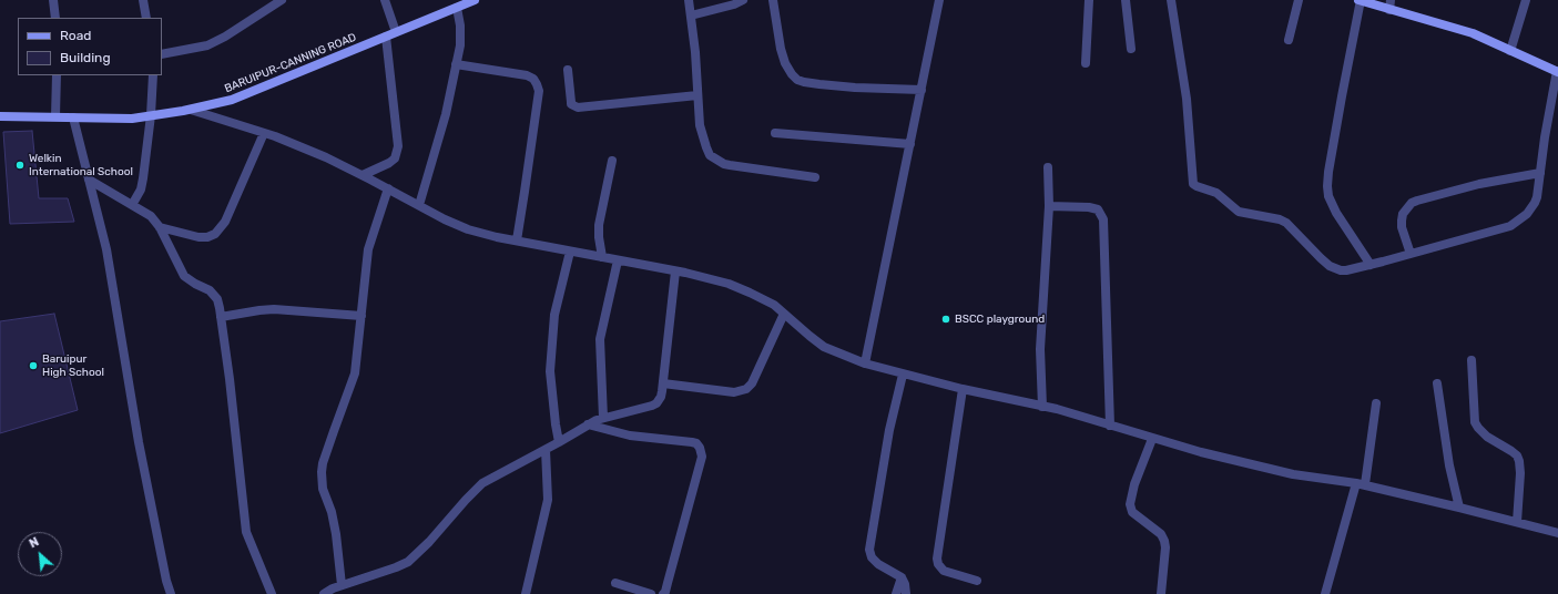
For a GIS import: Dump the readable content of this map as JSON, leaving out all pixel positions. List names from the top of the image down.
{
  "streets": {
    "main road": ["BARUIPUR-CANNING ROAD"]
  },
  "places": ["Welkin International School", "BSCC playground", "Baruipur High School"],
  "legend": ["Road", "Building"],
  "north": "top left"
}
